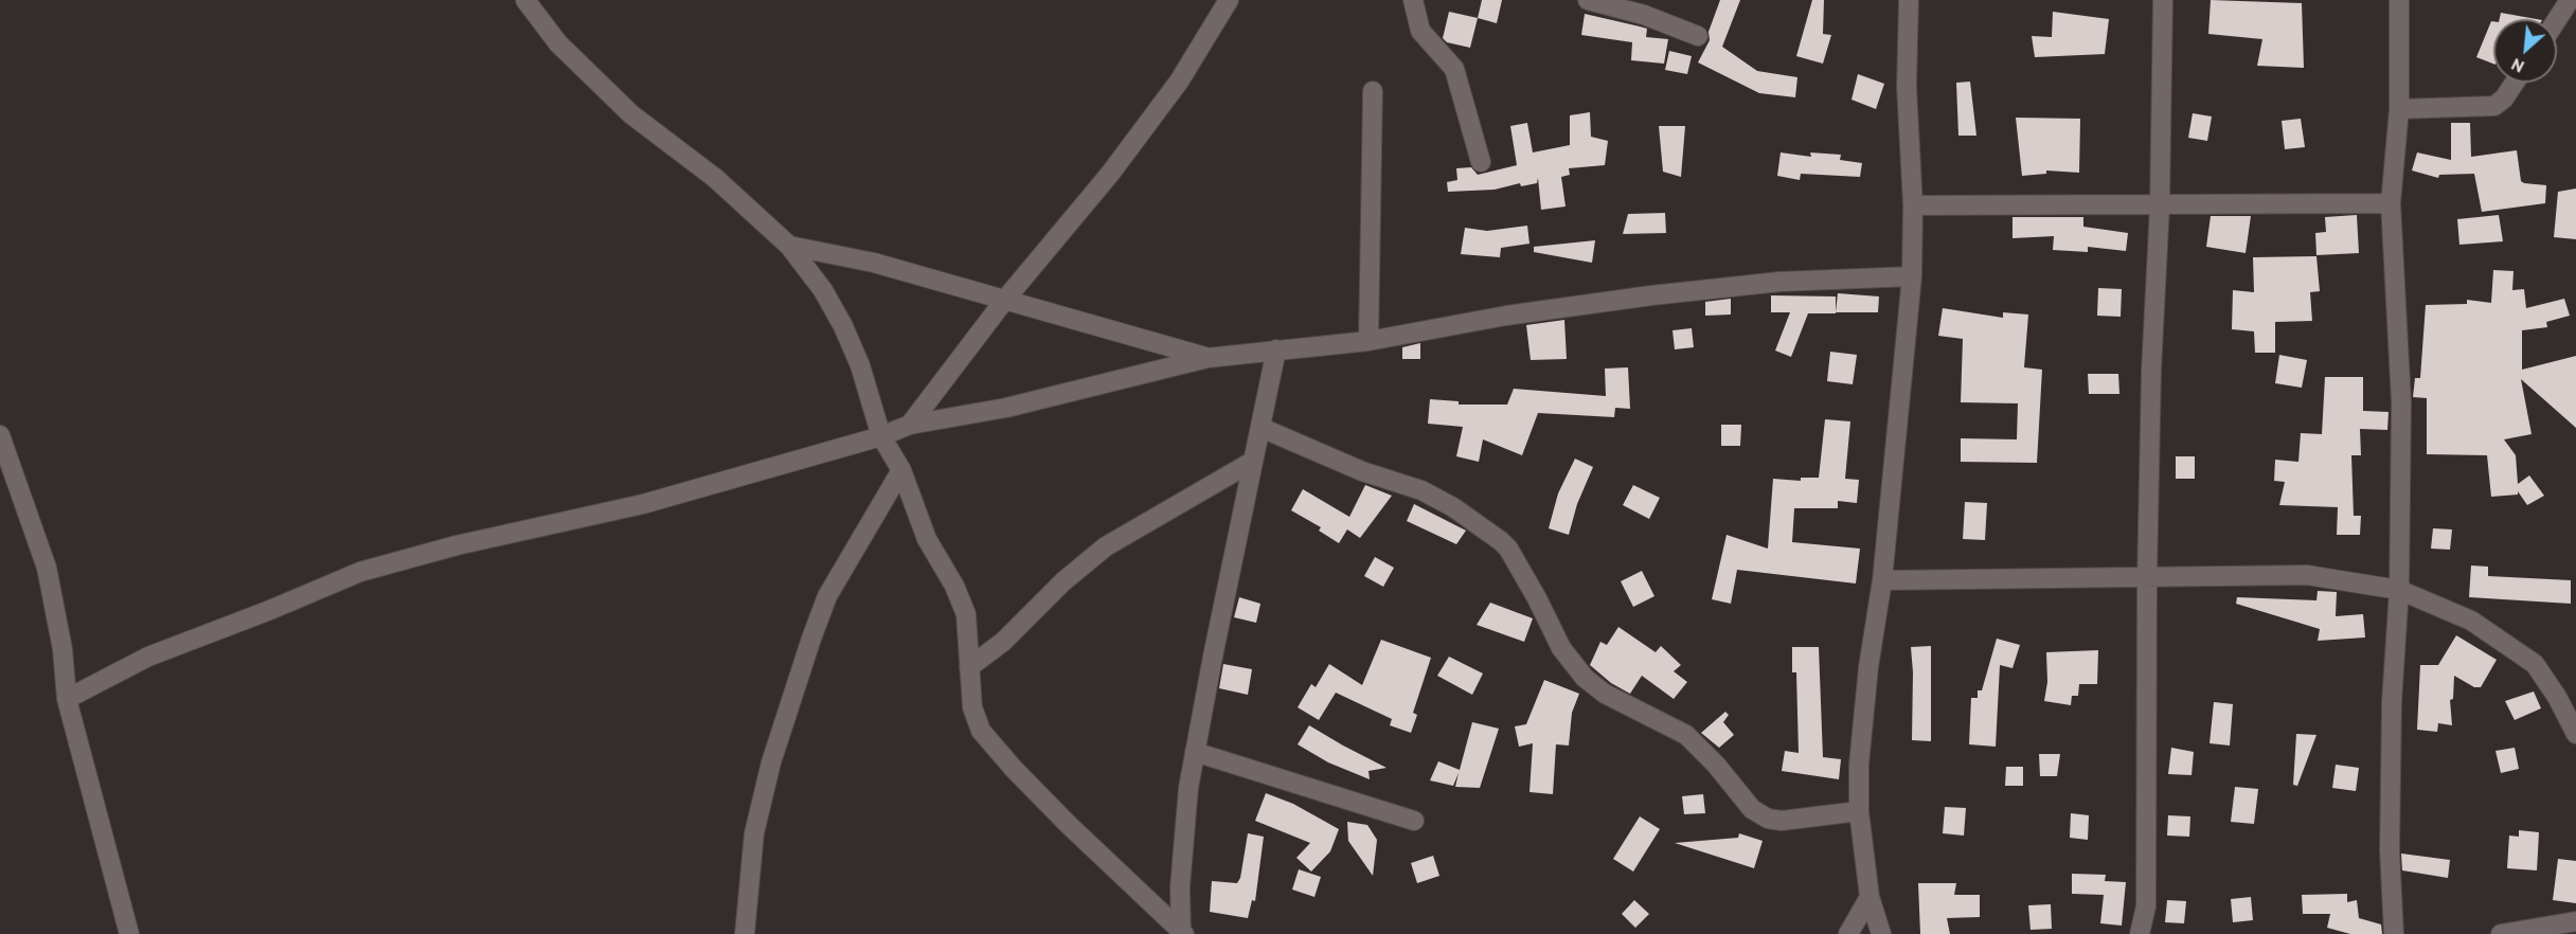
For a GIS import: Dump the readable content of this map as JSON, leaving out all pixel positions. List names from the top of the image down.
{
  "north": "bottom left"
}
